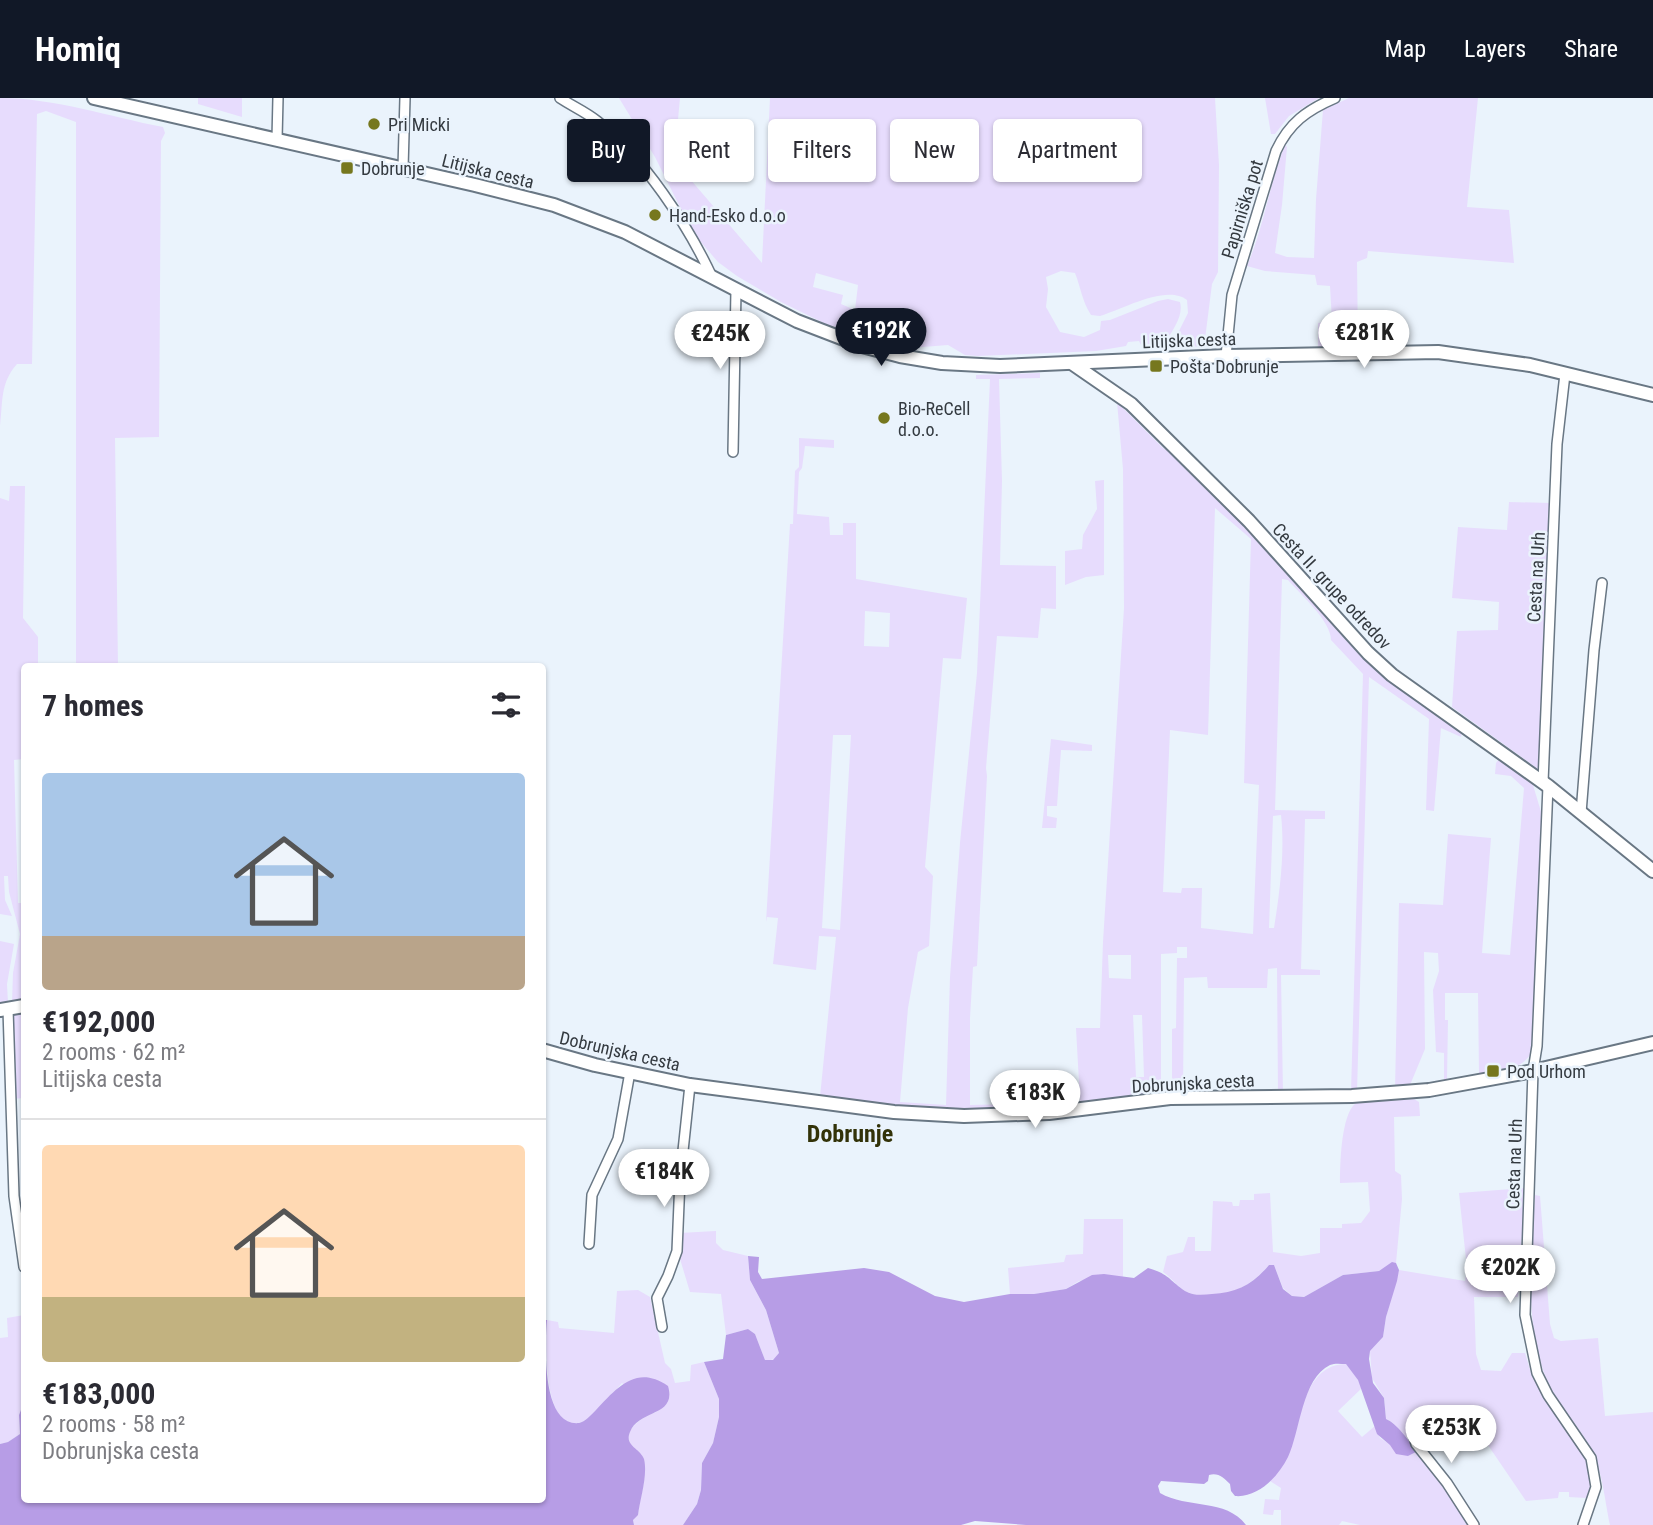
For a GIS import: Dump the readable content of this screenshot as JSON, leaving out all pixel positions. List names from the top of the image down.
{
  "streets": {
    "street": [
      "Litijska cesta",
      "Papirniška pot",
      "Cesta na Urh",
      "Cesta II. grupe odredov",
      "Dobrunjska cesta"
    ]
  },
  "crossings": [
    ["Litijska cesta", "Papirniška pot"],
    ["Litijska cesta", "Cesta na Urh"],
    ["Litijska cesta", "Cesta II. grupe odredov"],
    ["Cesta na Urh", "Cesta II. grupe odredov"],
    ["Cesta na Urh", "Dobrunjska cesta"]
  ],
  "districts": ["Dobrunje"],
  "places": {
    "other": ["Pri Micki", "Hand-Esko d.o.o", "Bio-ReCell d.o.o."],
    "transit": ["Dobrunje", "Pošta Dobrunje", "Pod Urhom"]
  },
  "page": {
    "header": "Homiq",
    "nav": ["Map", "Layers", "Share"],
    "chip": [
      "Buy",
      "Rent",
      "Filters",
      "New",
      "Apartment"
    ],
    "price": [
      "€192K",
      "€281K",
      "€245K",
      "€183K",
      "€184K",
      "€202K",
      "€253K"
    ],
    "heading": "7 homes",
    "list": [
      {
        "name": "€192,000",
        "note": "2 rooms · 62 m² · Litijska cesta"
      },
      {
        "name": "€183,000",
        "note": "2 rooms · 58 m² · Dobrunjska cesta"
      }
    ]
  }
}
